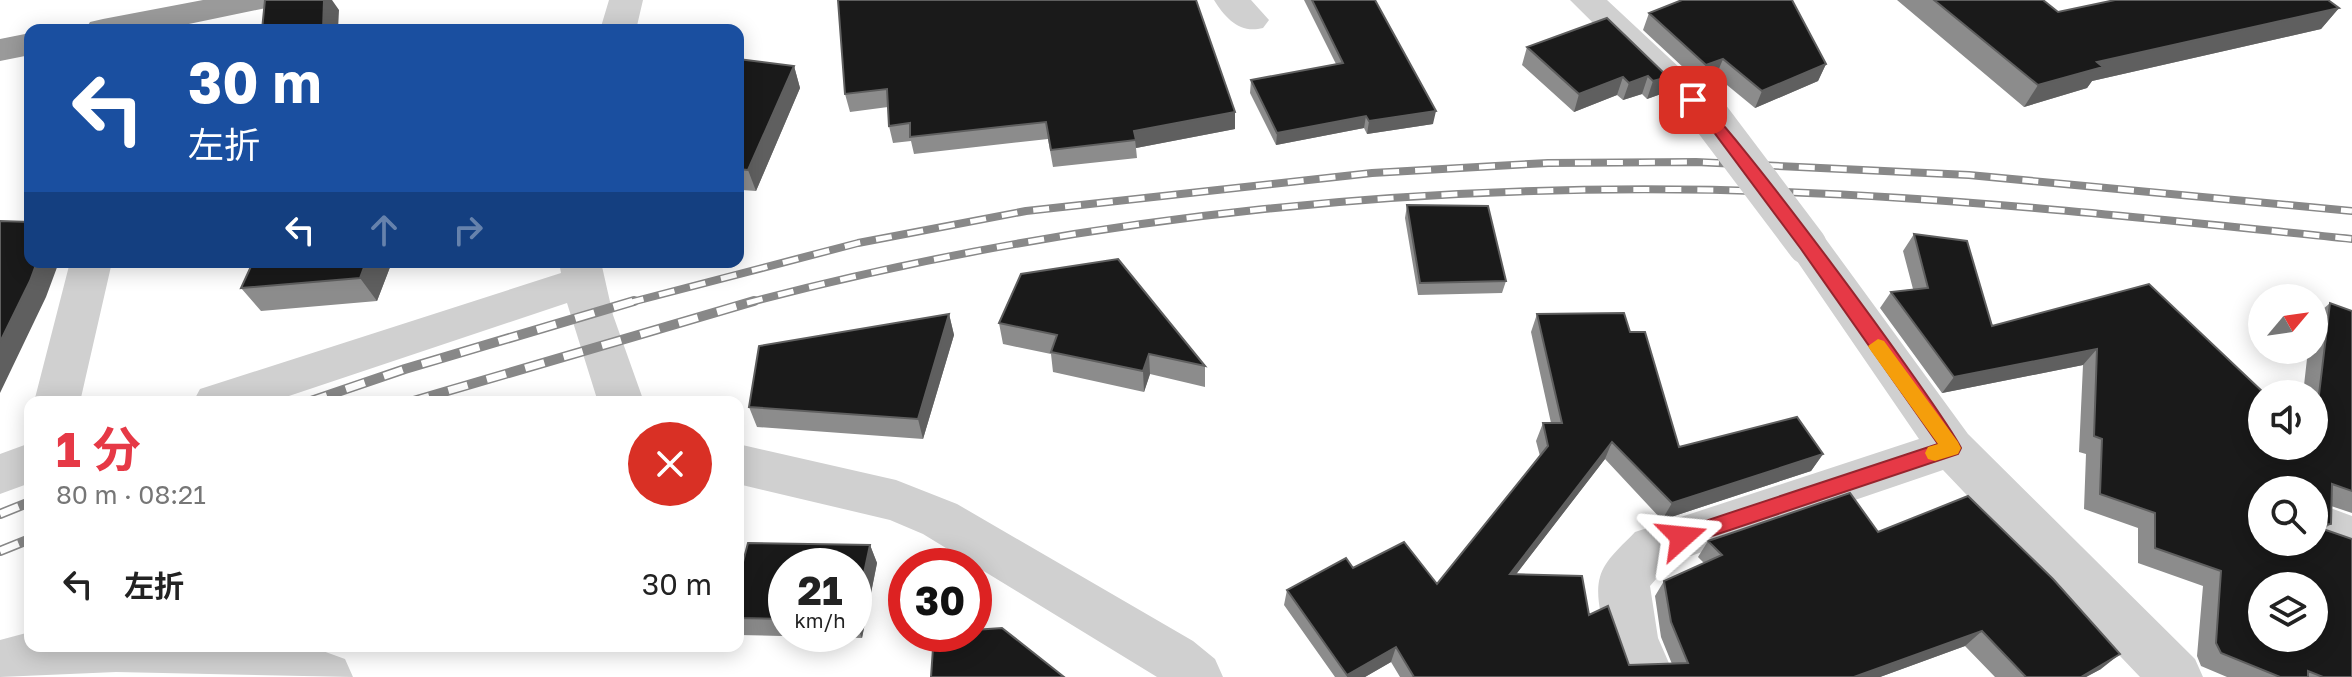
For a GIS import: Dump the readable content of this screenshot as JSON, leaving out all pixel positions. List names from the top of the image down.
{
  "north": "top right",
  "page": {
    "turn": ["30 m", "左折"],
    "heading": ["1 分", "80 m · 08:21"],
    "list": [
      {
        "name": "左折",
        "value": "30 m"
      }
    ],
    "speed": "21 km/h",
    "limit": "30"
  }
}
